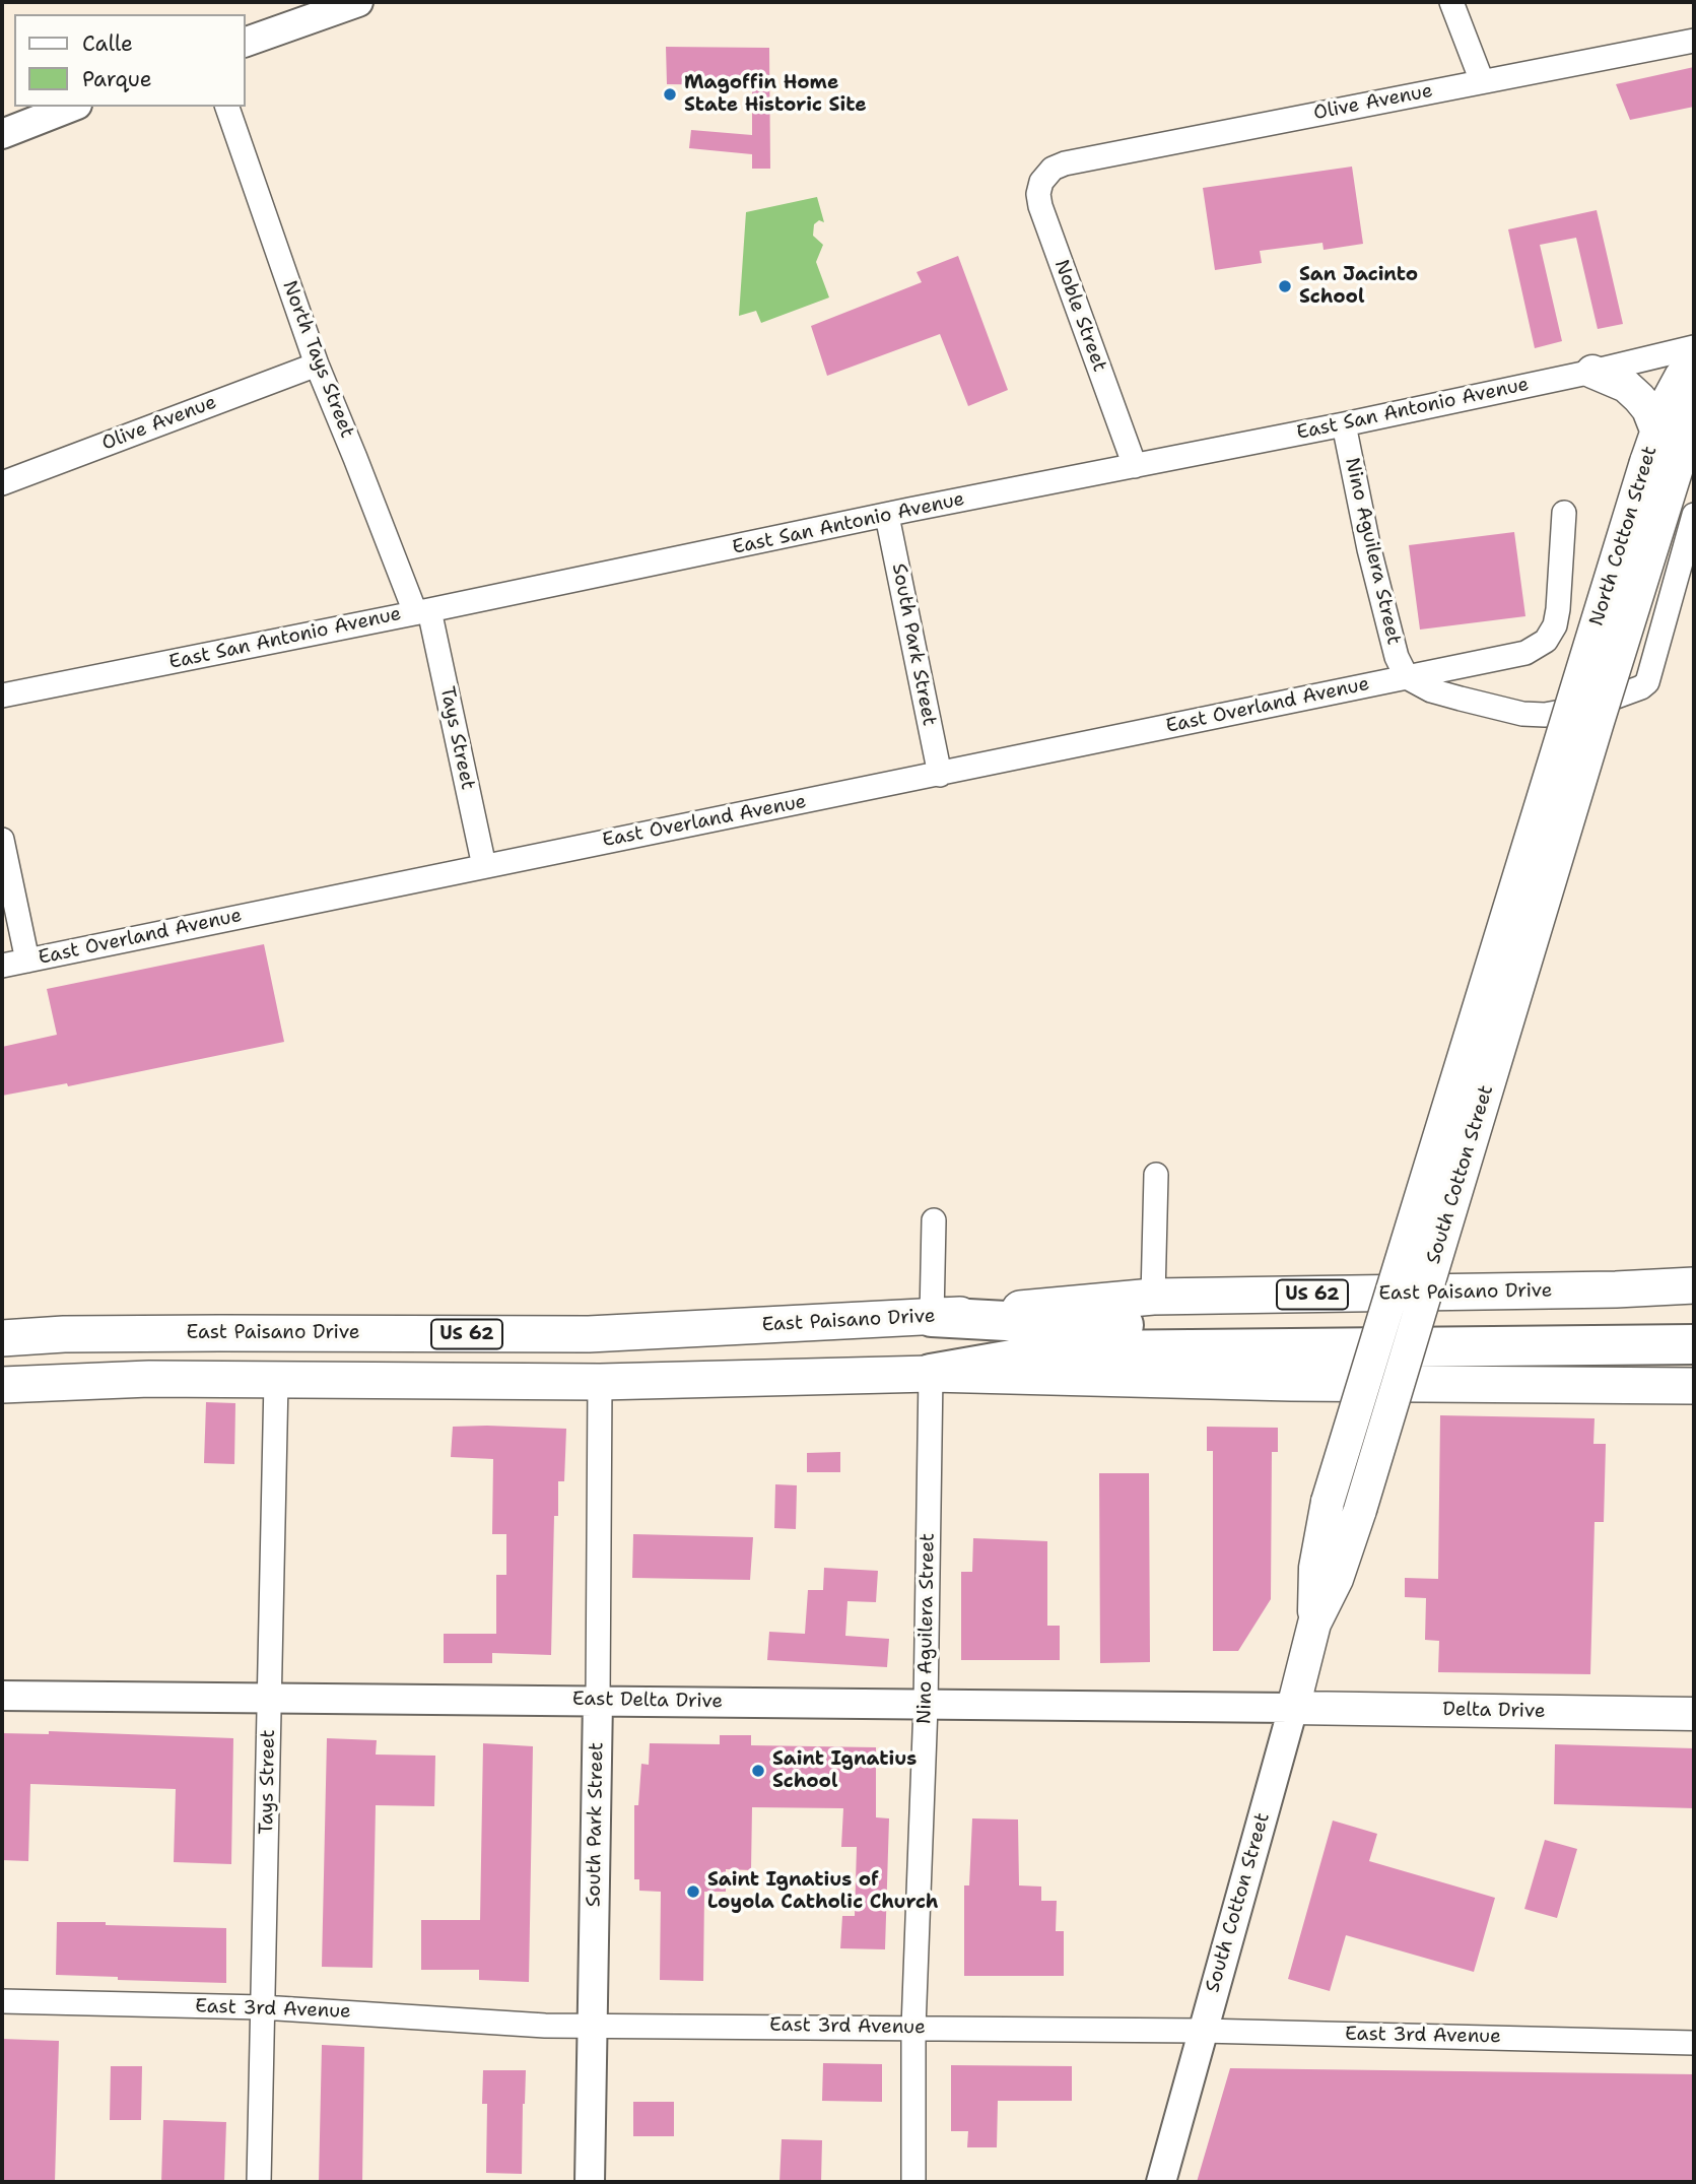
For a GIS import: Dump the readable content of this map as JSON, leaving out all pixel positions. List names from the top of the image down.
{
  "streets": {
    "main road": [
      "North Cotton Street",
      "South Cotton Street",
      "East Paisano Drive",
      "US 62",
      "Delta Drive"
    ],
    "street": [
      "Olive Avenue",
      "Noble Street",
      "North Tays Street",
      "East San Antonio Avenue",
      "Nino Aguilera Street",
      "South Park Street",
      "East Overland Avenue",
      "Tays Street",
      "East Delta Drive",
      "East 3rd Avenue"
    ]
  },
  "crossings": [
    ["Olive Avenue", "Noble Street"],
    ["Olive Avenue", "North Tays Street"],
    ["Noble Street", "East San Antonio Avenue"],
    ["North Tays Street", "East San Antonio Avenue"],
    ["North Tays Street", "Tays Street"],
    ["East San Antonio Avenue", "Nino Aguilera Street"],
    ["East San Antonio Avenue", "South Park Street"],
    ["East San Antonio Avenue", "Tays Street"],
    ["North Cotton Street", "South Cotton Street"],
    ["Nino Aguilera Street", "East Overland Avenue"],
    ["Nino Aguilera Street", "East Delta Drive"],
    ["Nino Aguilera Street", "East 3rd Avenue"],
    ["South Park Street", "East Overland Avenue"],
    ["South Park Street", "East Delta Drive"],
    ["South Park Street", "East 3rd Avenue"],
    ["East Overland Avenue", "Tays Street"],
    ["Tays Street", "East Delta Drive"],
    ["Tays Street", "East 3rd Avenue"],
    ["South Cotton Street", "East Delta Drive"],
    ["South Cotton Street", "Delta Drive"],
    ["South Cotton Street", "East 3rd Avenue"],
    ["East Delta Drive", "Delta Drive"]
  ],
  "places": [
    "Magoffin Home State Historic Site",
    "San Jacinto School",
    "Saint Ignatius School",
    "Saint Ignatius of Loyola Catholic Church"
  ],
  "legend": ["Calle", "Parque"]
}
